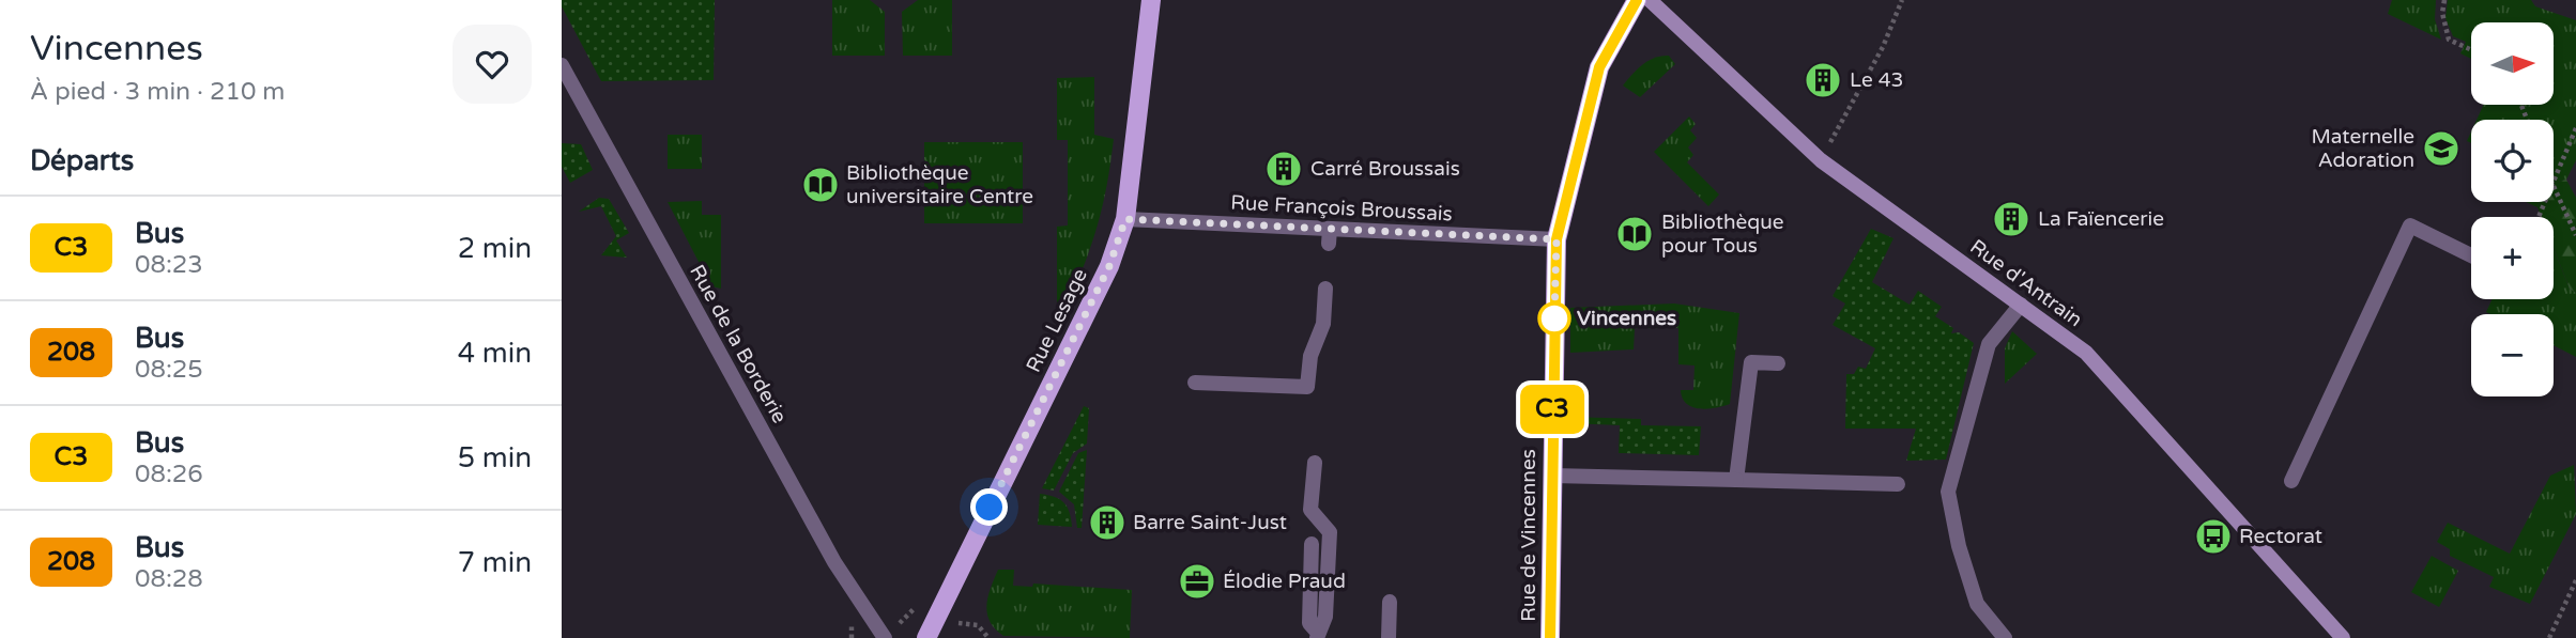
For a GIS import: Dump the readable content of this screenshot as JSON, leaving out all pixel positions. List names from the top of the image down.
{
  "streets": {
    "main road": ["Rue d'Antrain", "Rue Lesage", "Rue de Vincennes"],
    "street": ["Rue François Broussais", "Rue de la Borderie"]
  },
  "crossings": [
    ["Rue François Broussais", "Rue Lesage"],
    ["Rue François Broussais", "Rue de Vincennes"]
  ],
  "places": {
    "building": [
      "Le 43",
      "Carré Broussais",
      "La Faïencerie",
      "Barre Saint-Just"
    ],
    "school or university": ["Maternelle Adoration"],
    "library": ["Bibliothèque universitaire Centre", "Bibliothèque pour Tous"],
    "other": ["Vincennes"],
    "bus stop": ["Rectorat"],
    "office": ["Élodie Praud"]
  },
  "lines": ["bus line C3"],
  "north": "right",
  "page": {
    "heading": [
      ["Vincennes", "À pied · 3 min · 210 m"],
      "Départs"
    ],
    "on_map": "C3",
    "map_buttons": ["+", "−"],
    "list": [
      {
        "mark": "C3",
        "name": "Bus",
        "note": "08:23",
        "value": "2 min"
      },
      {
        "mark": "208",
        "name": "Bus",
        "note": "08:25",
        "value": "4 min"
      },
      {
        "mark": "C3",
        "name": "Bus",
        "note": "08:26",
        "value": "5 min"
      },
      {
        "mark": "208",
        "name": "Bus",
        "note": "08:28",
        "value": "7 min"
      }
    ]
  }
}
